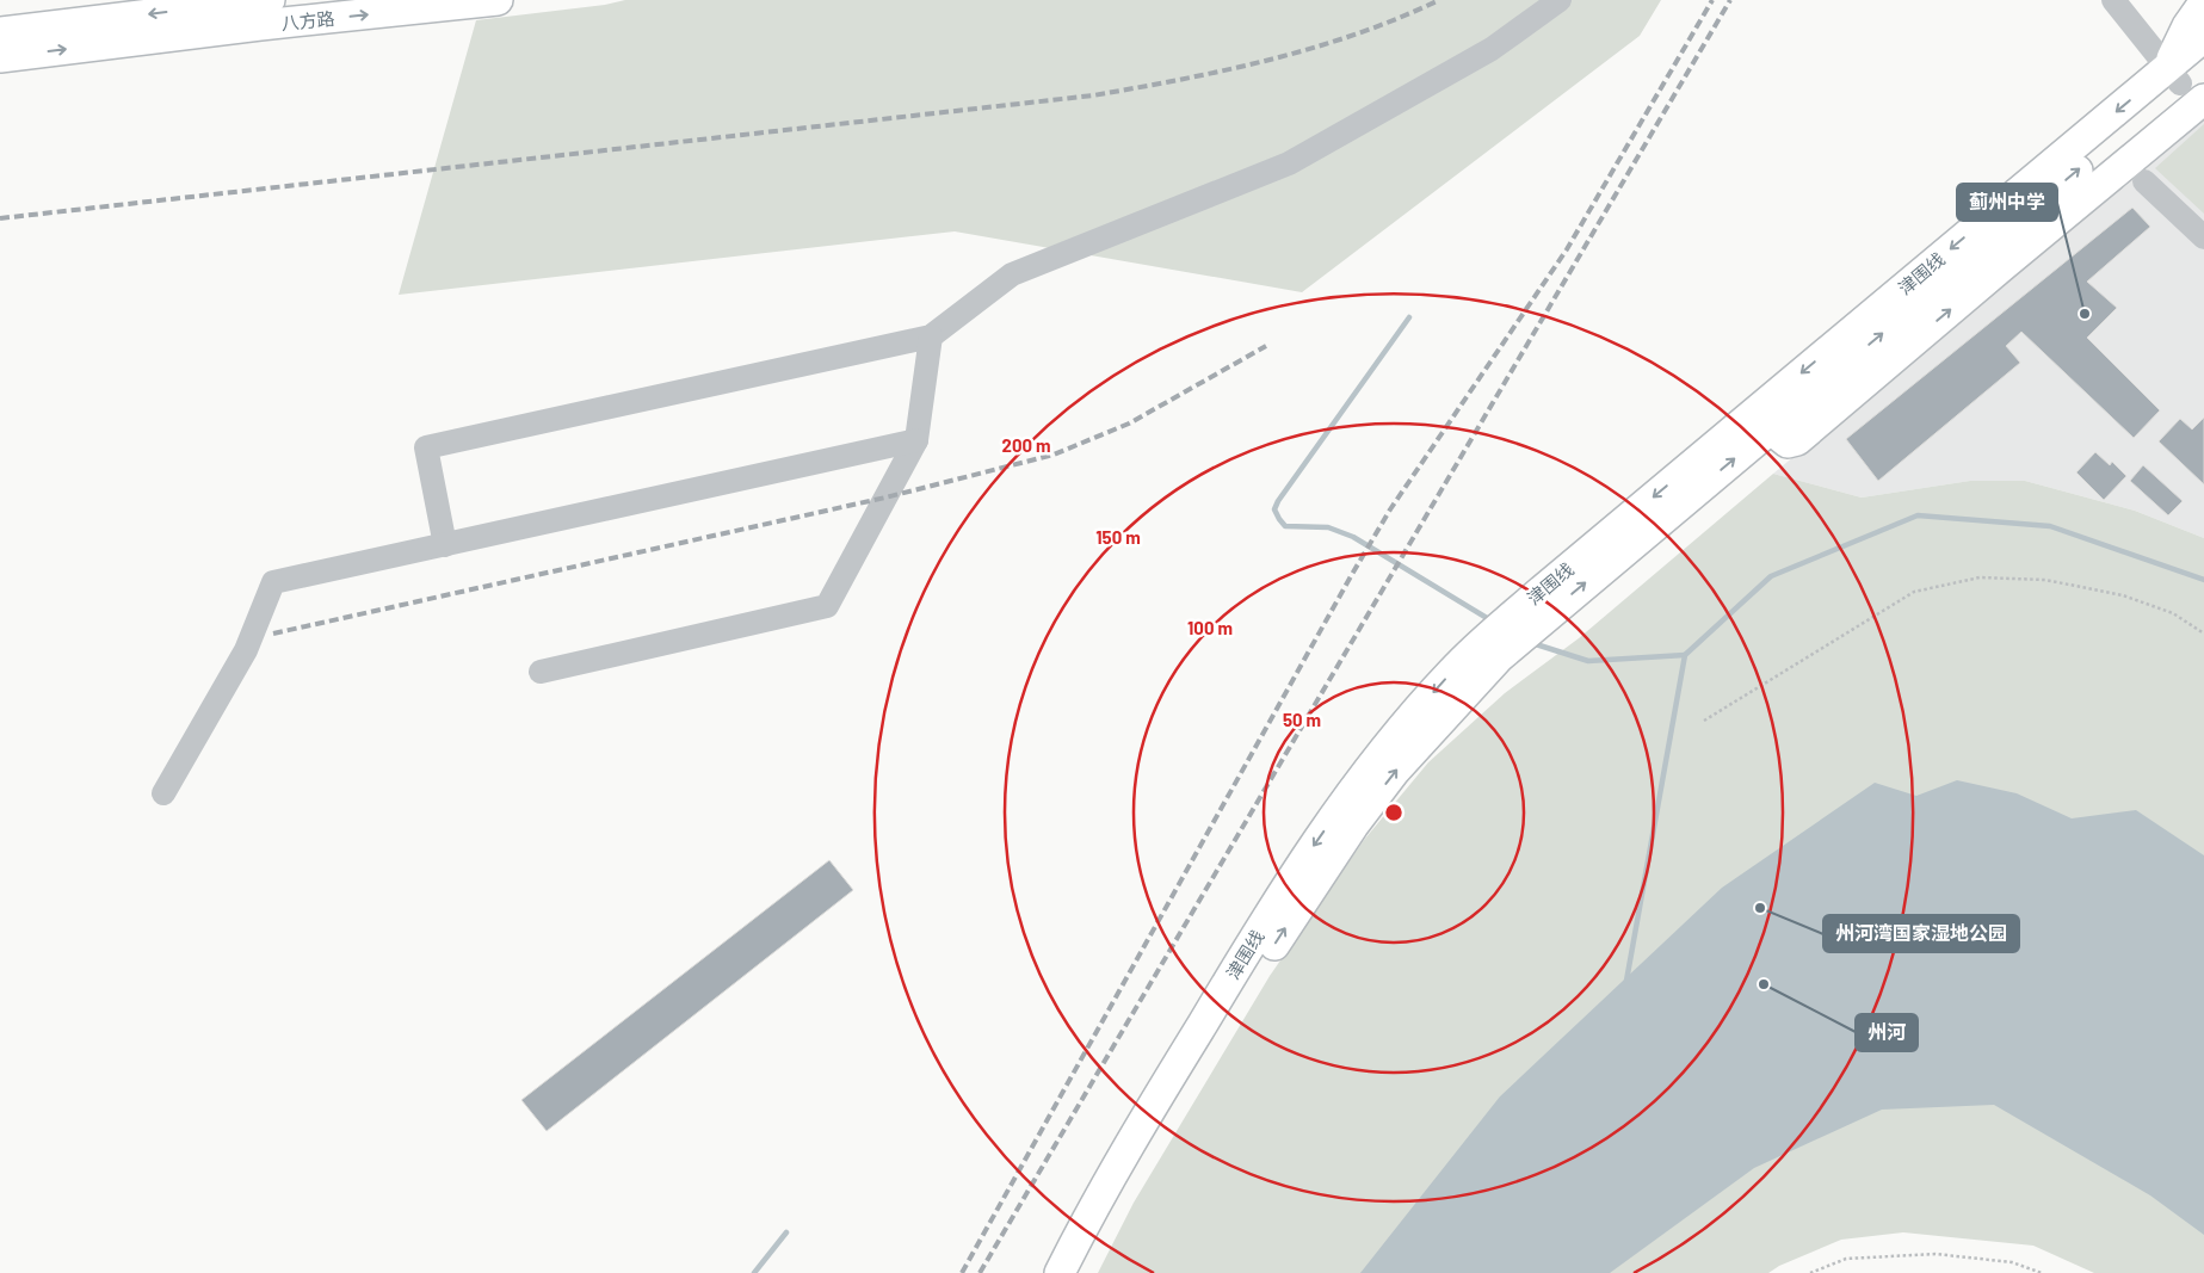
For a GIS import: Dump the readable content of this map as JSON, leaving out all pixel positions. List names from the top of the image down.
{
  "streets": {
    "main road": ["八方路", "津围线"]
  },
  "one_way": ["八方路"],
  "places": ["蓟州中学", "州河湾国家湿地公园", "州河"],
  "rings": [
    "200 m",
    "150 m",
    "100 m",
    "50 m"
  ]
}
